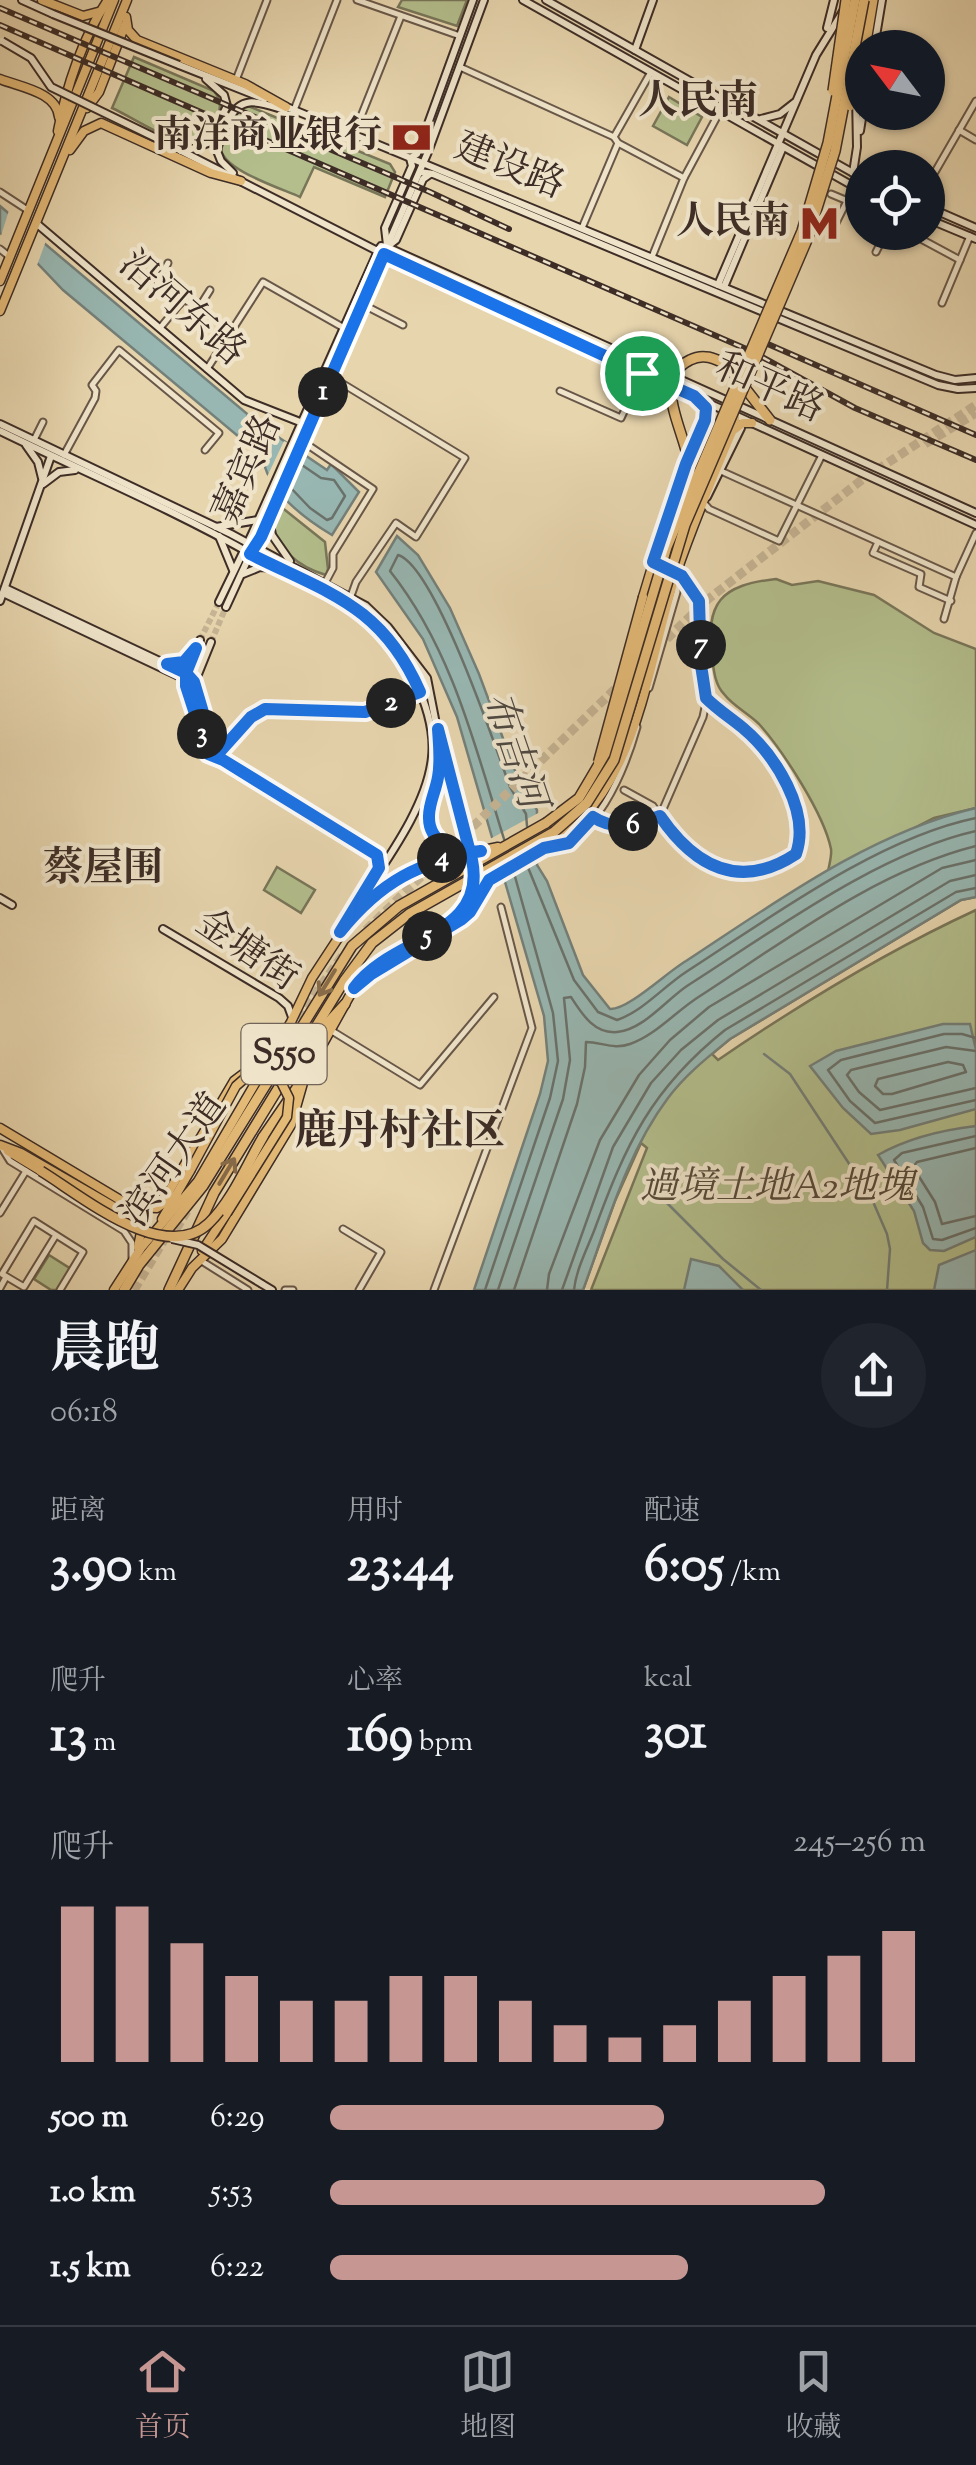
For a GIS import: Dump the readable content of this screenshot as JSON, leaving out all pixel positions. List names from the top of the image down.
{
  "streets": {
    "highway": ["S550", "滨河大道"],
    "main road": [
      "建设路",
      "沿河东路",
      "和平路",
      "嘉宾路",
      "金塘街"
    ]
  },
  "crossings": [
    ["建设路", "嘉宾路"],
    ["沿河东路", "嘉宾路"],
    ["和平路", "嘉宾路"],
    ["S550", "滨河大道"]
  ],
  "districts": ["人民南", "蔡屋围", "鹿丹村社区"],
  "water": ["布吉河"],
  "parks": ["過境土地A2地塊"],
  "places": {
    "bank": ["南洋商业银行"],
    "metro station": ["人民南"]
  },
  "north": "top left",
  "page": {
    "pins": [
      "1",
      "7",
      "2",
      "3",
      "6",
      "4",
      "5"
    ],
    "heading": ["晨跑", "06:18"],
    "stats": [
      ["距离", "3.90 km"],
      ["用时", "23:44"],
      ["配速", "6:05 /km"],
      ["爬升", "13 m"],
      ["心率", "169 bpm"],
      ["kcal", "301"]
    ],
    "chart": ["爬升", "245–256 m"],
    "list": [
      {
        "name": "500 m",
        "note": "6:29"
      },
      {
        "name": "1.0 km",
        "note": "5:53"
      },
      {
        "name": "1.5 km",
        "note": "6:22"
      }
    ],
    "tabs": ["首页", "地图", "收藏"]
  }
}
